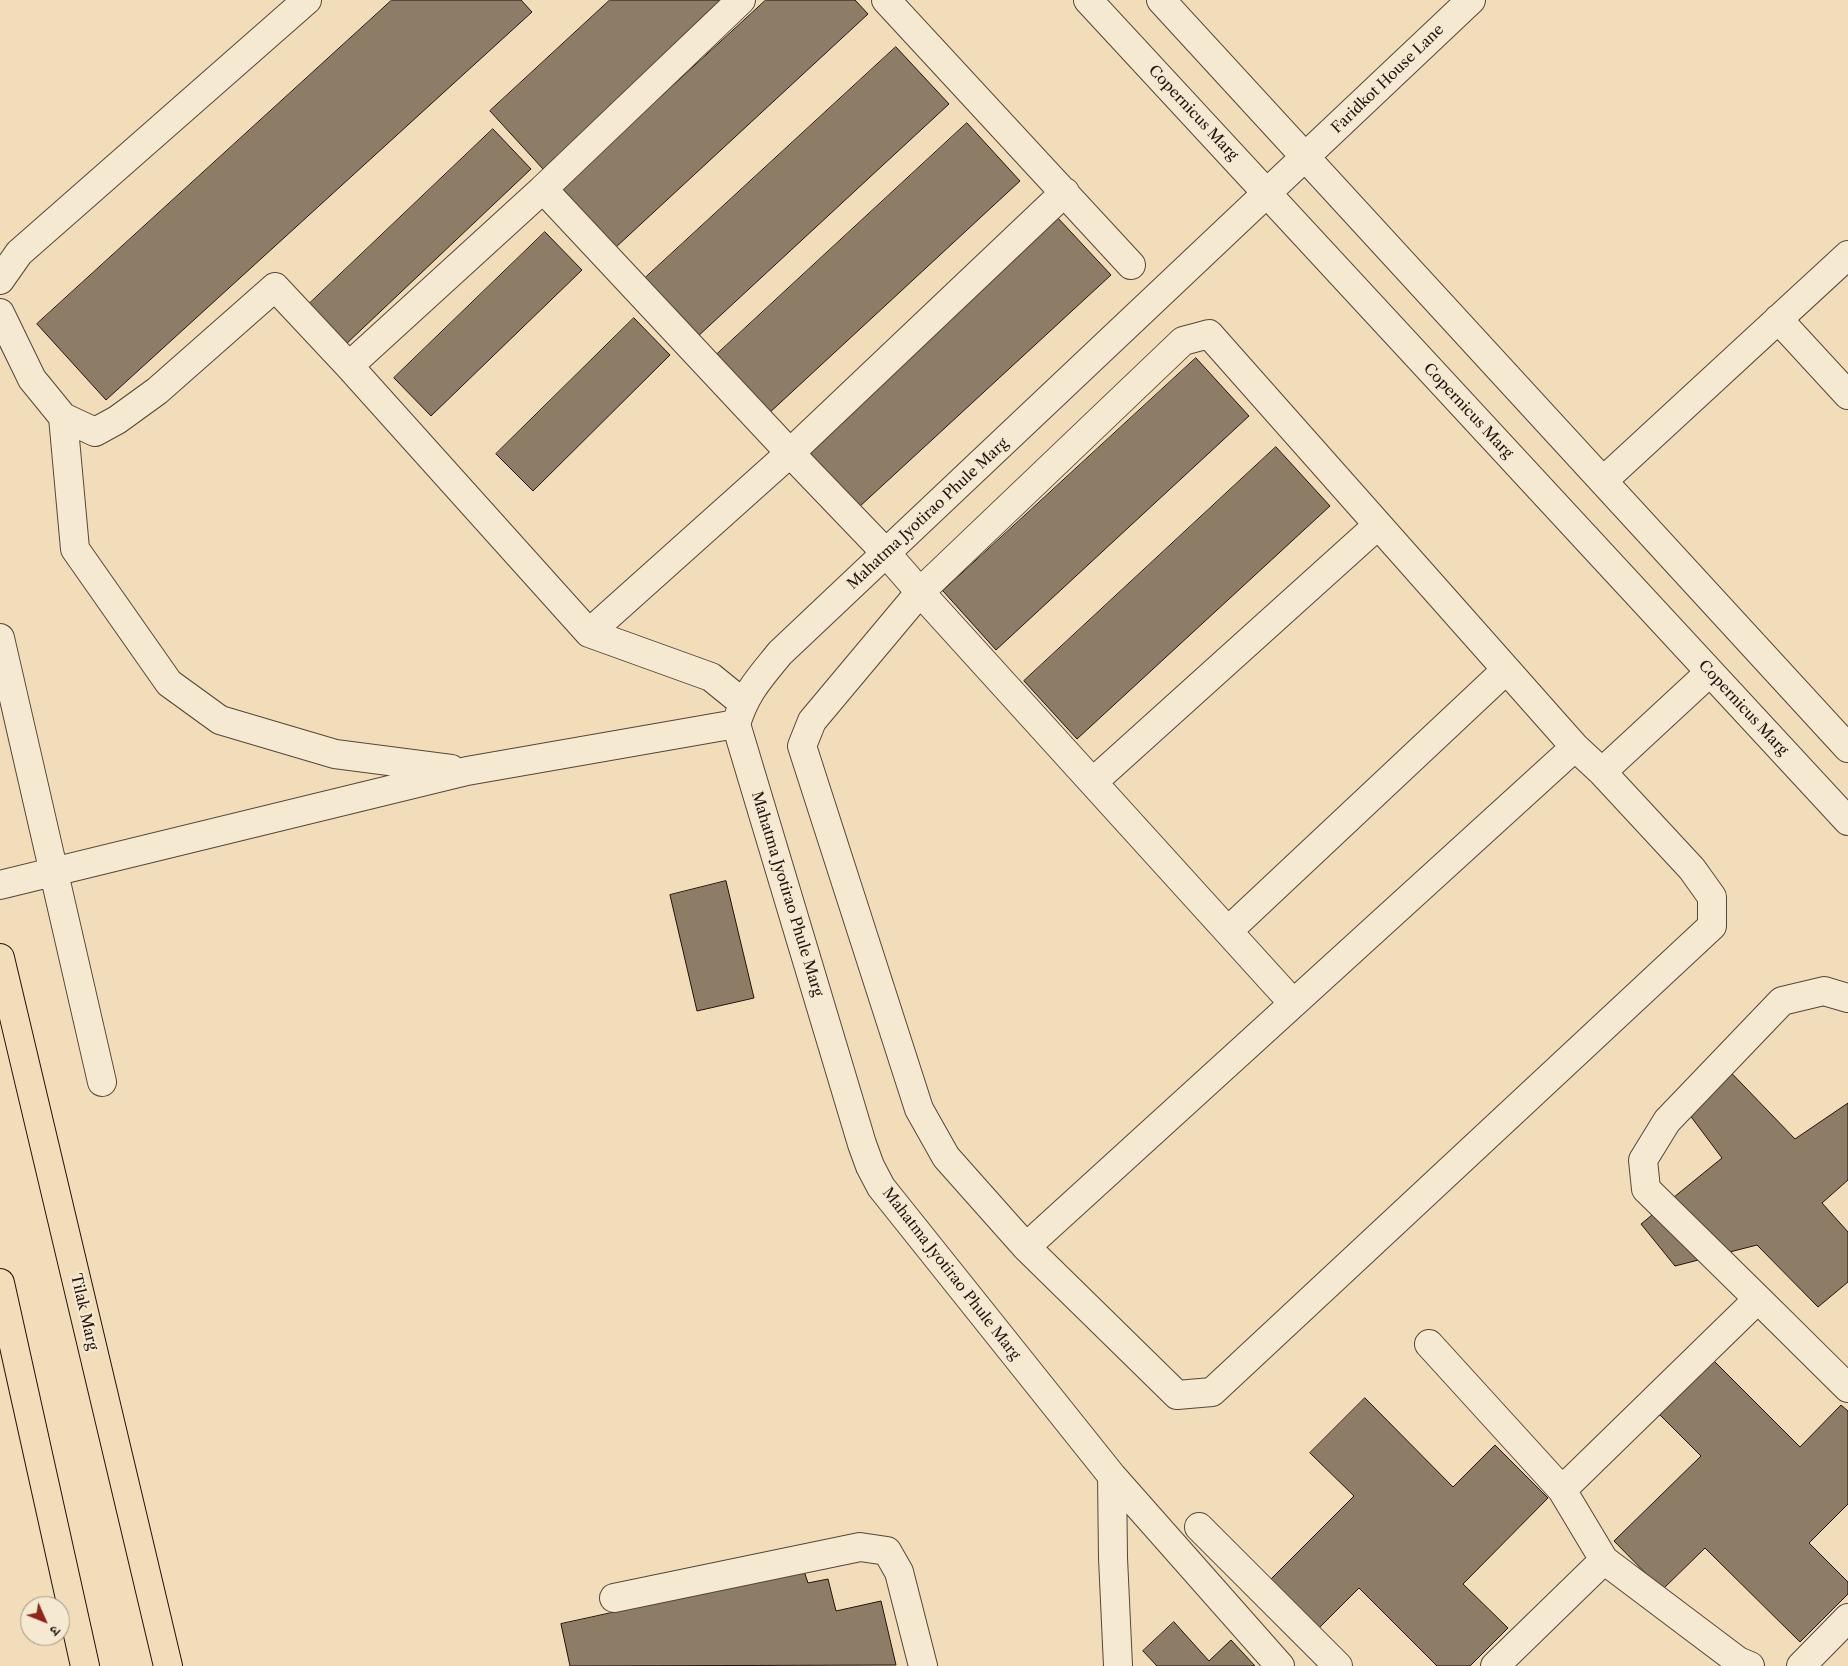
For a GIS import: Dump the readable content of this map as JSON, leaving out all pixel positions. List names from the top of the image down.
{
  "streets": {
    "main road": ["Tilak Marg"],
    "street": ["Faridkot House Lane", "Copernicus Marg", "Mahatma Jyotirao Phule Marg"]
  },
  "crossings": [
    ["Faridkot House Lane", "Copernicus Marg"],
    ["Faridkot House Lane", "Mahatma Jyotirao Phule Marg"],
    ["Copernicus Marg", "Mahatma Jyotirao Phule Marg"]
  ],
  "north": "bottom right"
}
